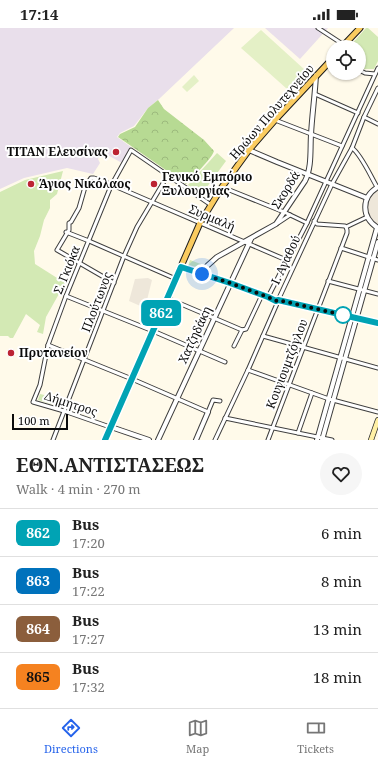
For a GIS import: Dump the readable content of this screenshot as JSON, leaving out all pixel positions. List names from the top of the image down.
{
  "streets": {
    "main road": ["Ηρώων Πολυτεχνείου"],
    "street": [
      "Σκορδά",
      "Συρμαλή",
      "Ι. Αγαθού",
      "Σ. Γκιόκα",
      "Πλούτωνος",
      "Χατζηδάκη",
      "Κουγιουμτζόγλου",
      "Δήμητρος"
    ]
  },
  "crossings": [
    ["Ηρώων Πολυτεχνείου", "Σκορδά"],
    ["Ηρώων Πολυτεχνείου", "Συρμαλή"],
    ["Ηρώων Πολυτεχνείου", "Δήμητρος"],
    ["Σκορδά", "Συρμαλή"],
    ["Σκορδά", "Χατζηδάκη"],
    ["Συρμαλή", "Σ. Γκιόκα"],
    ["Συρμαλή", "Πλούτωνος"],
    ["Συρμαλή", "Χατζηδάκη"],
    ["Σ. Γκιόκα", "Πλούτωνος"],
    ["Σ. Γκιόκα", "Δήμητρος"],
    ["Πλούτωνος", "Δήμητρος"]
  ],
  "places": [
    "TITAN Ελευσίνας",
    "Άγιος Νικόλαος",
    "Γενικό Εμπόριο Ξυλουργίας",
    "Πρυτανείον"
  ],
  "lines": ["bus line 862"],
  "scale_bar": "100 m",
  "page": {
    "status": "17:14",
    "on_map": "862",
    "scale": "100 m",
    "heading": ["ΕΘΝ.ΑΝΤΙΣΤΑΣΕΩΣ", "Walk · 4 min · 270 m"],
    "list": [
      {
        "mark": "862",
        "name": "Bus",
        "note": "17:20",
        "value": "6 min"
      },
      {
        "mark": "863",
        "name": "Bus",
        "note": "17:22",
        "value": "8 min"
      },
      {
        "mark": "864",
        "name": "Bus",
        "note": "17:27",
        "value": "13 min"
      },
      {
        "mark": "865",
        "name": "Bus",
        "note": "17:32",
        "value": "18 min"
      }
    ],
    "tabs": ["Directions", "Map", "Tickets"]
  }
}
